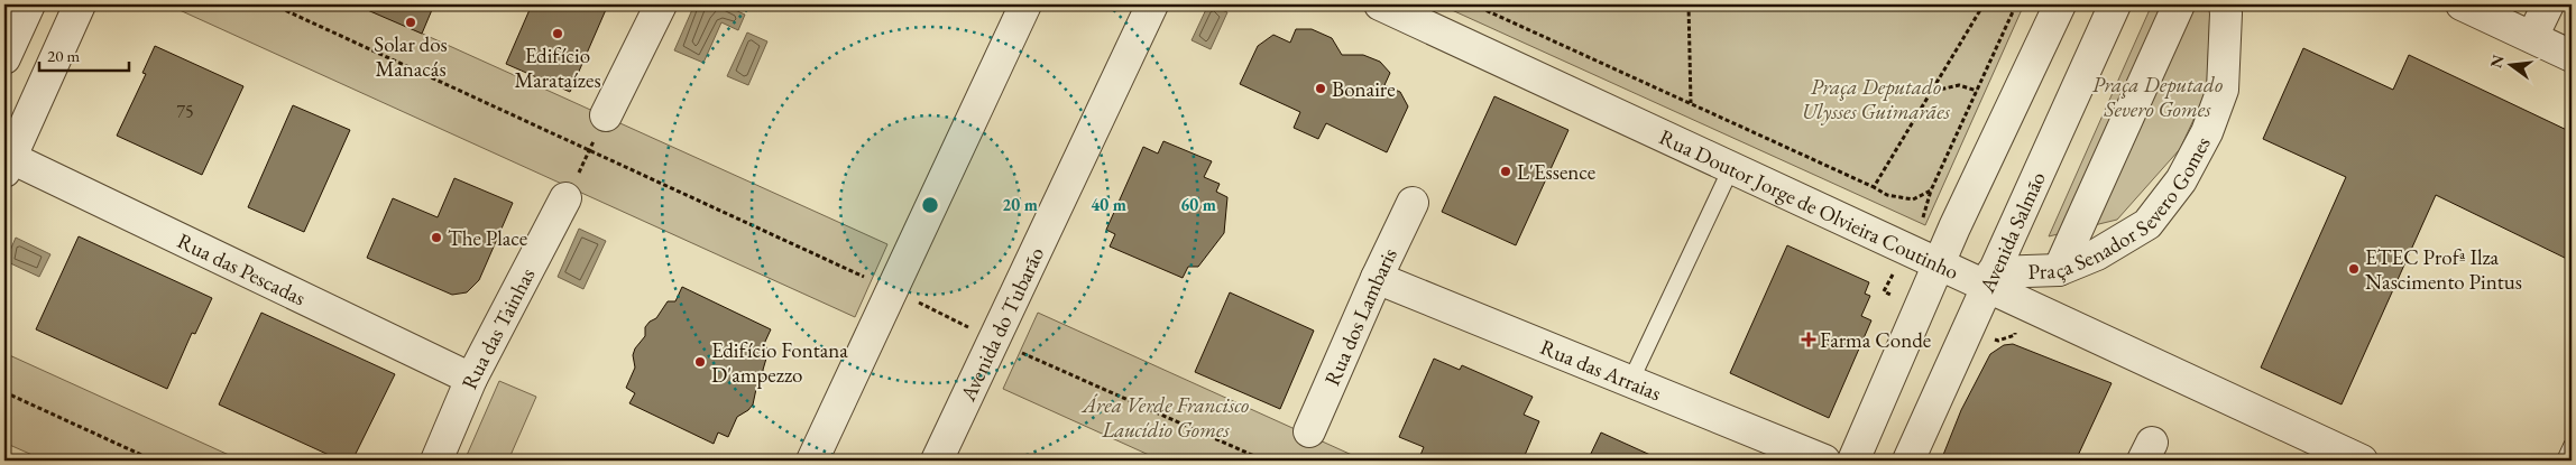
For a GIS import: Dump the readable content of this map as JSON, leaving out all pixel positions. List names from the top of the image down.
{
  "streets": {
    "street": [
      "Praça Senador Severo Gomes",
      "Rua Doutor Jorge de Olvieira Coutinho",
      "Avenida Salmão",
      "Rua das Pescadas",
      "Rua dos Lambaris",
      "Avenida do Tubarão",
      "Rua das Tainhas",
      "Rua das Arraias"
    ]
  },
  "crossings": [
    ["Praça Senador Severo Gomes", "Rua Doutor Jorge de Olvieira Coutinho"],
    ["Praça Senador Severo Gomes", "Avenida Salmão"],
    ["Rua Doutor Jorge de Olvieira Coutinho", "Avenida Salmão"],
    ["Rua das Pescadas", "Rua das Tainhas"],
    ["Rua dos Lambaris", "Rua das Arraias"]
  ],
  "parks": ["Praça Deputado Severo Gomes", "Praça Deputado Ulysses Guimarães", "Área Verde Francisco Laucídio Gomes"],
  "places": {
    "other": [
      "Solar dos Manacás",
      "Edifício Marataízes",
      "Bonaire",
      "L'Essence",
      "The Place",
      "ETEC Profª Ilza Nascimento Pintus",
      "Edifício Fontana D'ampezzo"
    ],
    "health": ["Farma Conde"]
  },
  "house_numbers": ["75"],
  "scale_bar": "20 m",
  "north": "left",
  "rings": ["20 m", "40 m", "60 m"]
}
